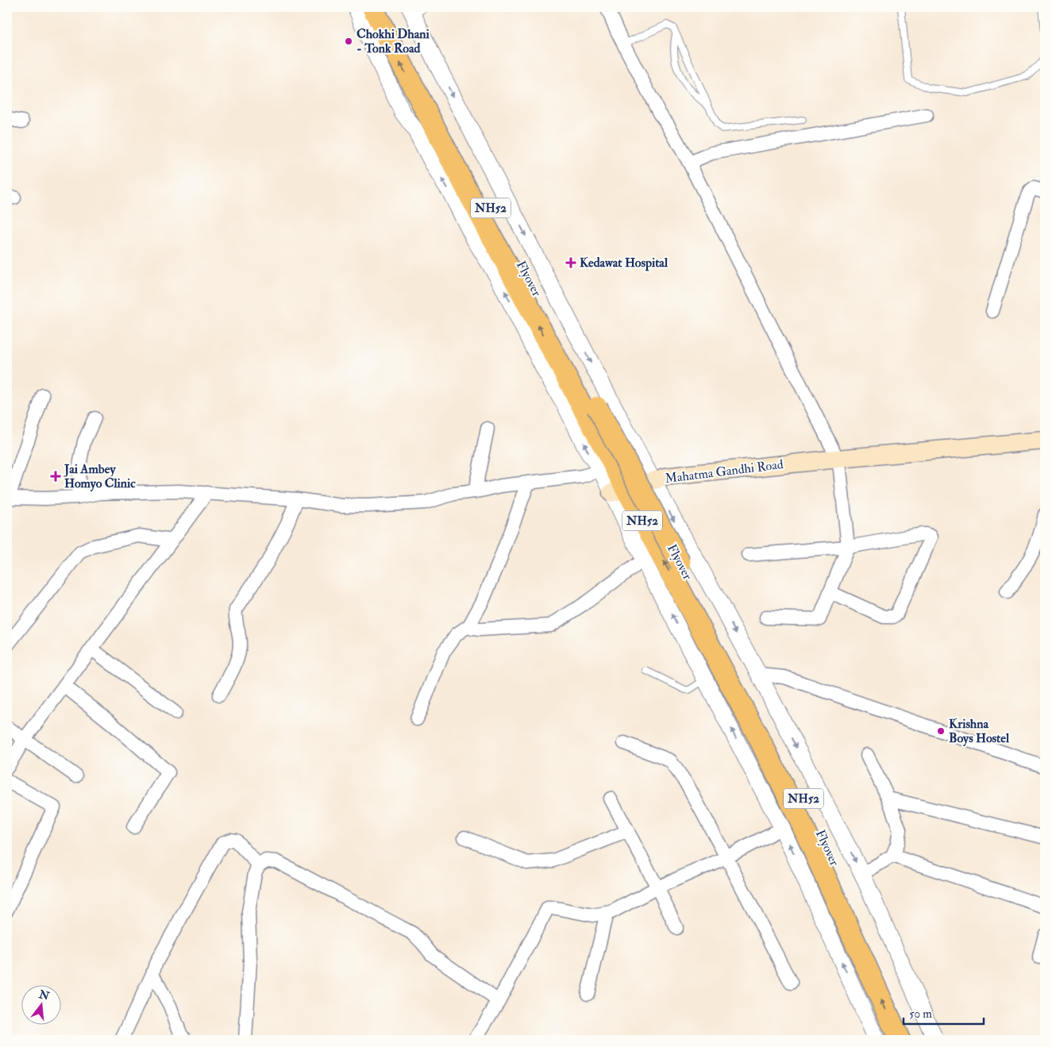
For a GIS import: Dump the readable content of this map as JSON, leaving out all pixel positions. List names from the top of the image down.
{
  "streets": {
    "highway": ["NH52", "Flyover"],
    "main road": ["Mahatma Gandhi Road"]
  },
  "crossings": [
    ["NH52", "Mahatma Gandhi Road"]
  ],
  "places": {
    "other": ["Chokhi Dhani - Tonk Road", "Krishna Boys Hostel"],
    "health": ["Kedawat Hospital", "Jai Ambey Homyo Clinic"]
  },
  "scale_bar": "50 m",
  "north": "top"
}
